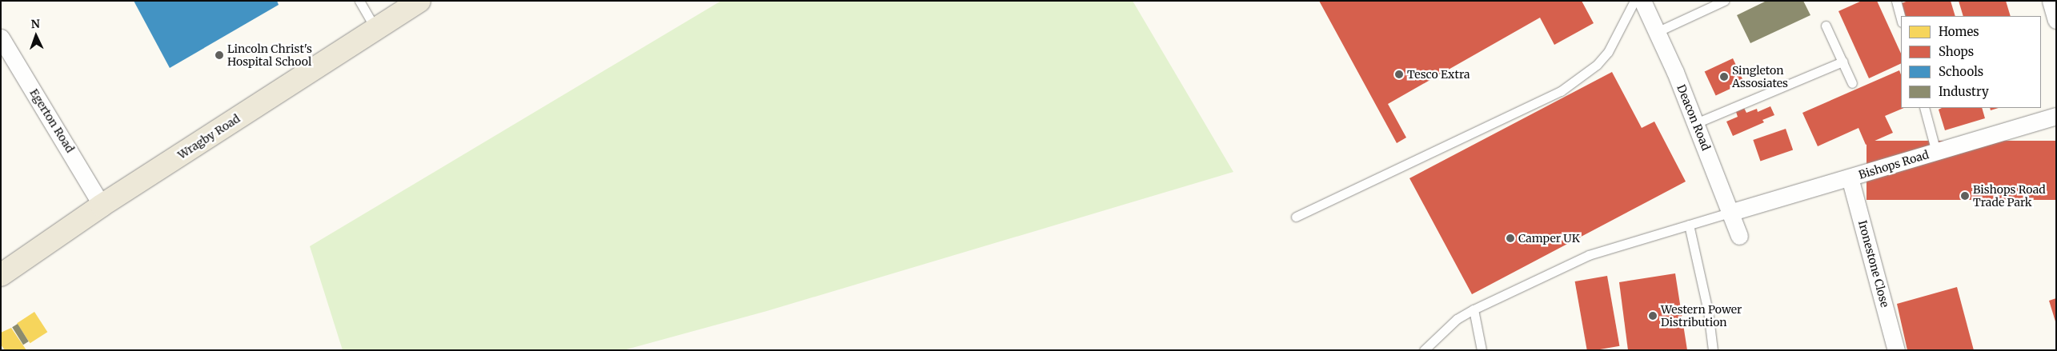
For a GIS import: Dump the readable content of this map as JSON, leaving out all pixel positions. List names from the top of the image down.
{
  "streets": {
    "main road": ["Wragby Road"],
    "street": [
      "Deacon Road",
      "Egerton Road",
      "Bishops Road",
      "Ironestone Close"
    ]
  },
  "crossings": [
    ["Deacon Road", "Bishops Road"],
    ["Egerton Road", "Wragby Road"],
    ["Bishops Road", "Ironestone Close"]
  ],
  "places": [
    "Lincoln Christ's Hospital School",
    "Tesco Extra",
    "Singleton Assosiates",
    "Bishops Road Trade Park",
    "Camper UK",
    "Western Power Distribution"
  ],
  "legend": [
    "Homes",
    "Shops",
    "Schools",
    "Industry"
  ],
  "north": "top"
}
